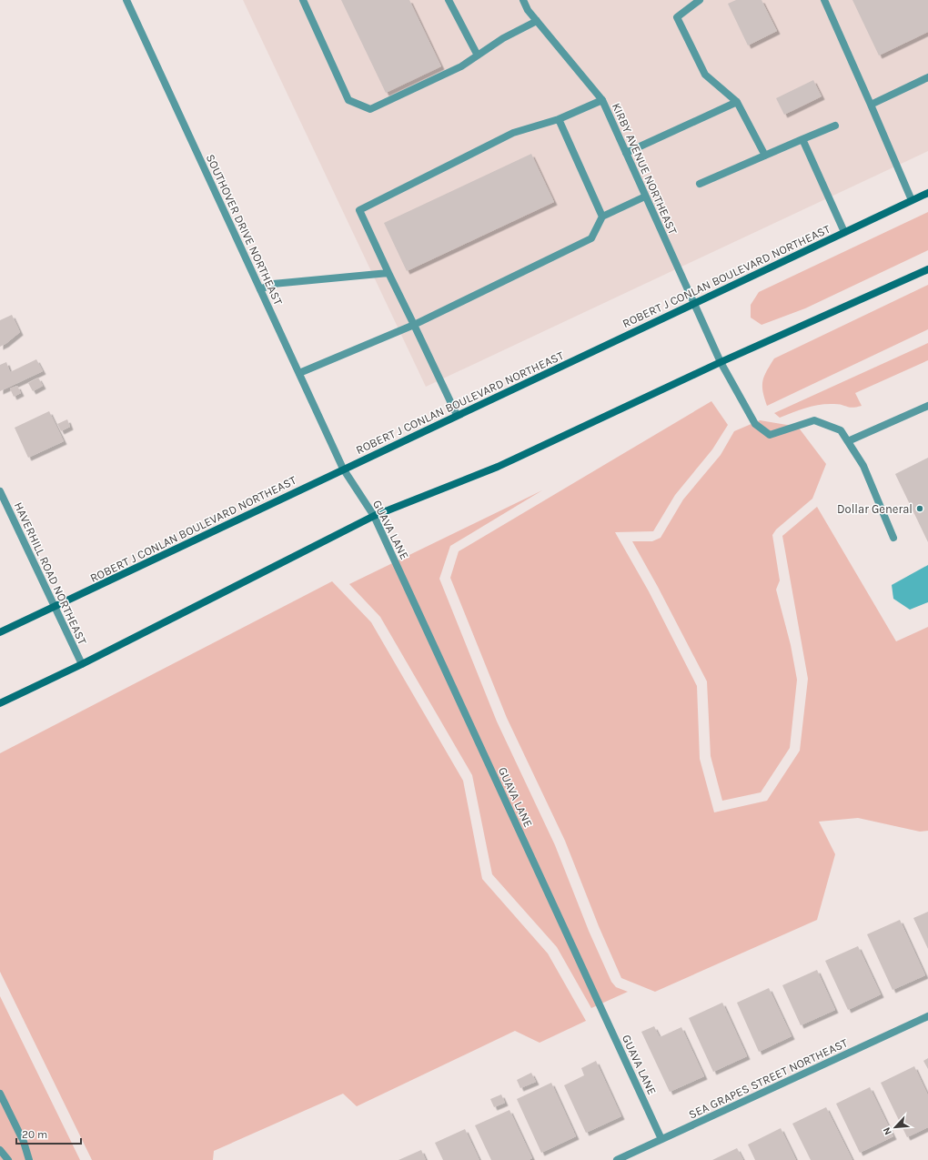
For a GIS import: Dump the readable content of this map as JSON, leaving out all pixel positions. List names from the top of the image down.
{
  "streets": {
    "main road": ["ROBERT J CONLAN BOULEVARD NORTHEAST"],
    "street": [
      "KIRBY AVENUE NORTHEAST",
      "SOUTHOVER DRIVE NORTHEAST",
      "GUAVA LANE",
      "HAVERHILL ROAD NORTHEAST",
      "SEA GRAPES STREET NORTHEAST"
    ]
  },
  "crossings": [
    ["KIRBY AVENUE NORTHEAST", "ROBERT J CONLAN BOULEVARD NORTHEAST"],
    ["SOUTHOVER DRIVE NORTHEAST", "ROBERT J CONLAN BOULEVARD NORTHEAST"],
    ["SOUTHOVER DRIVE NORTHEAST", "GUAVA LANE"],
    ["ROBERT J CONLAN BOULEVARD NORTHEAST", "GUAVA LANE"],
    ["ROBERT J CONLAN BOULEVARD NORTHEAST", "HAVERHILL ROAD NORTHEAST"],
    ["GUAVA LANE", "SEA GRAPES STREET NORTHEAST"]
  ],
  "places": ["Dollar General"],
  "scale_bar": "20 m",
  "north": "bottom left"
}
